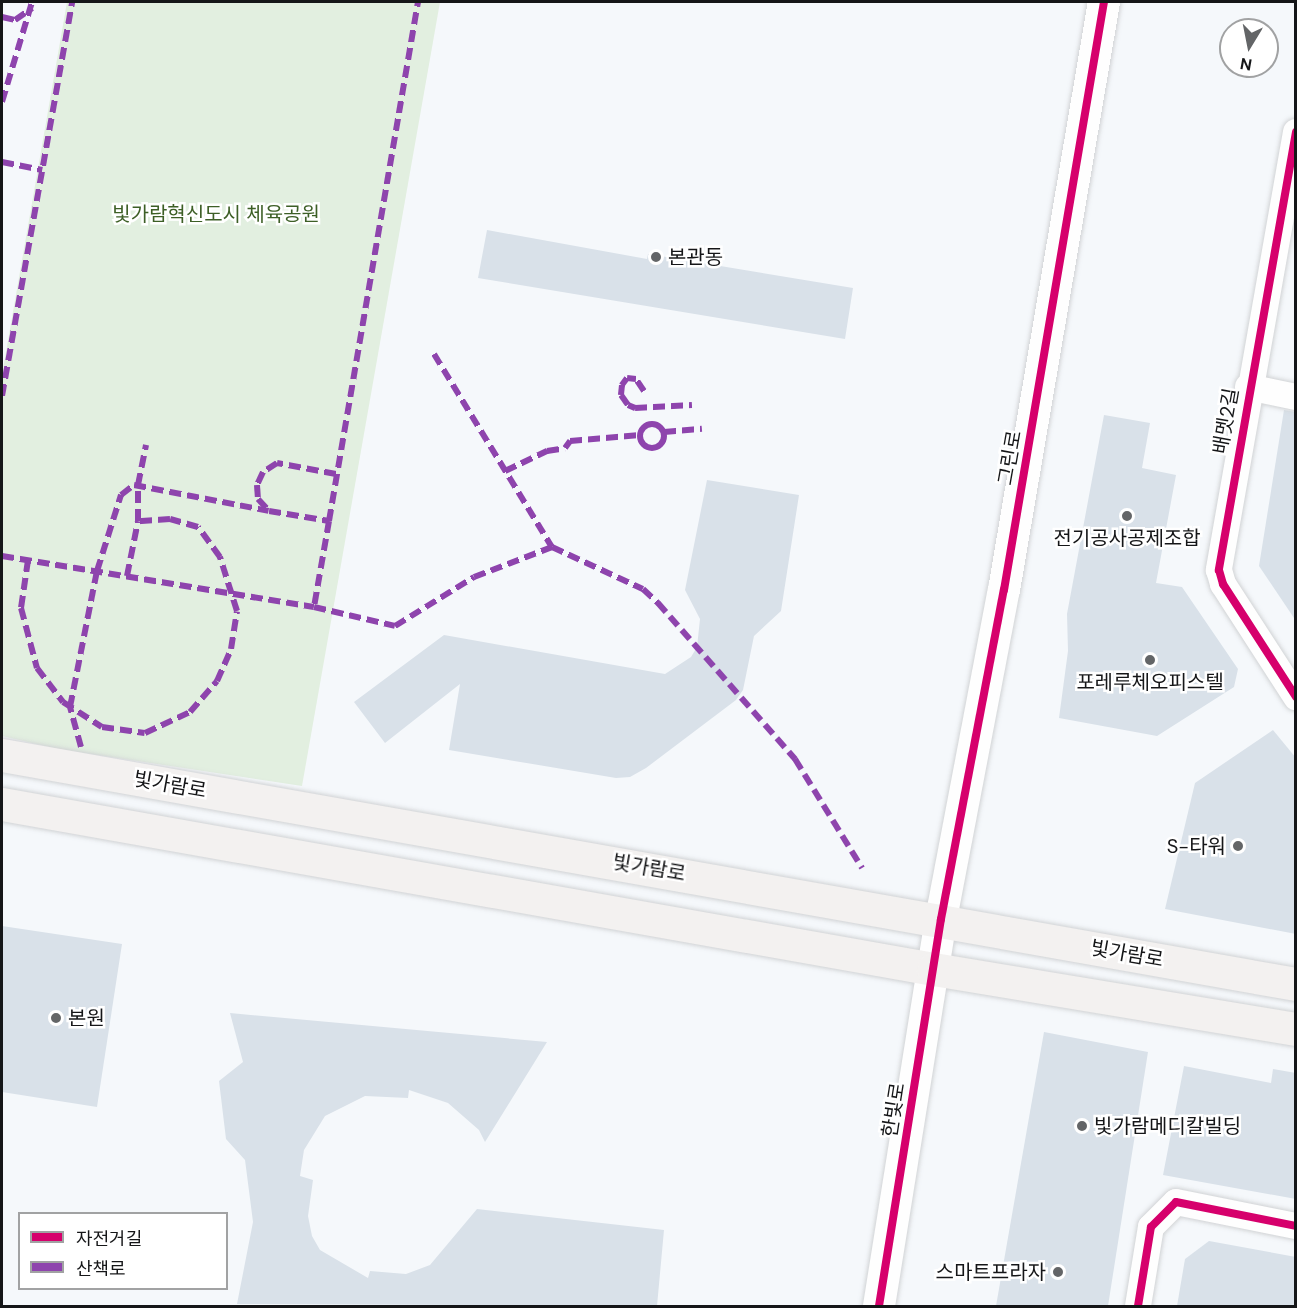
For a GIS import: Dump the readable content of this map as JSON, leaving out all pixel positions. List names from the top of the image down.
{
  "streets": {
    "main road": ["빛가람로"],
    "street": ["배멧2길", "그린로", "한빛로"]
  },
  "crossings": [
    ["그린로", "빛가람로"],
    ["그린로", "한빛로"],
    ["빛가람로", "한빛로"]
  ],
  "parks": ["빛가람혁신도시 체육공원"],
  "places": [
    "본관동",
    "전기공사공제조합",
    "포레루체오피스텔",
    "S-타워",
    "본원",
    "빛가람메디칼빌딩",
    "스마트프라자"
  ],
  "legend": ["자전거길", "산책로"],
  "north": "bottom"
}
